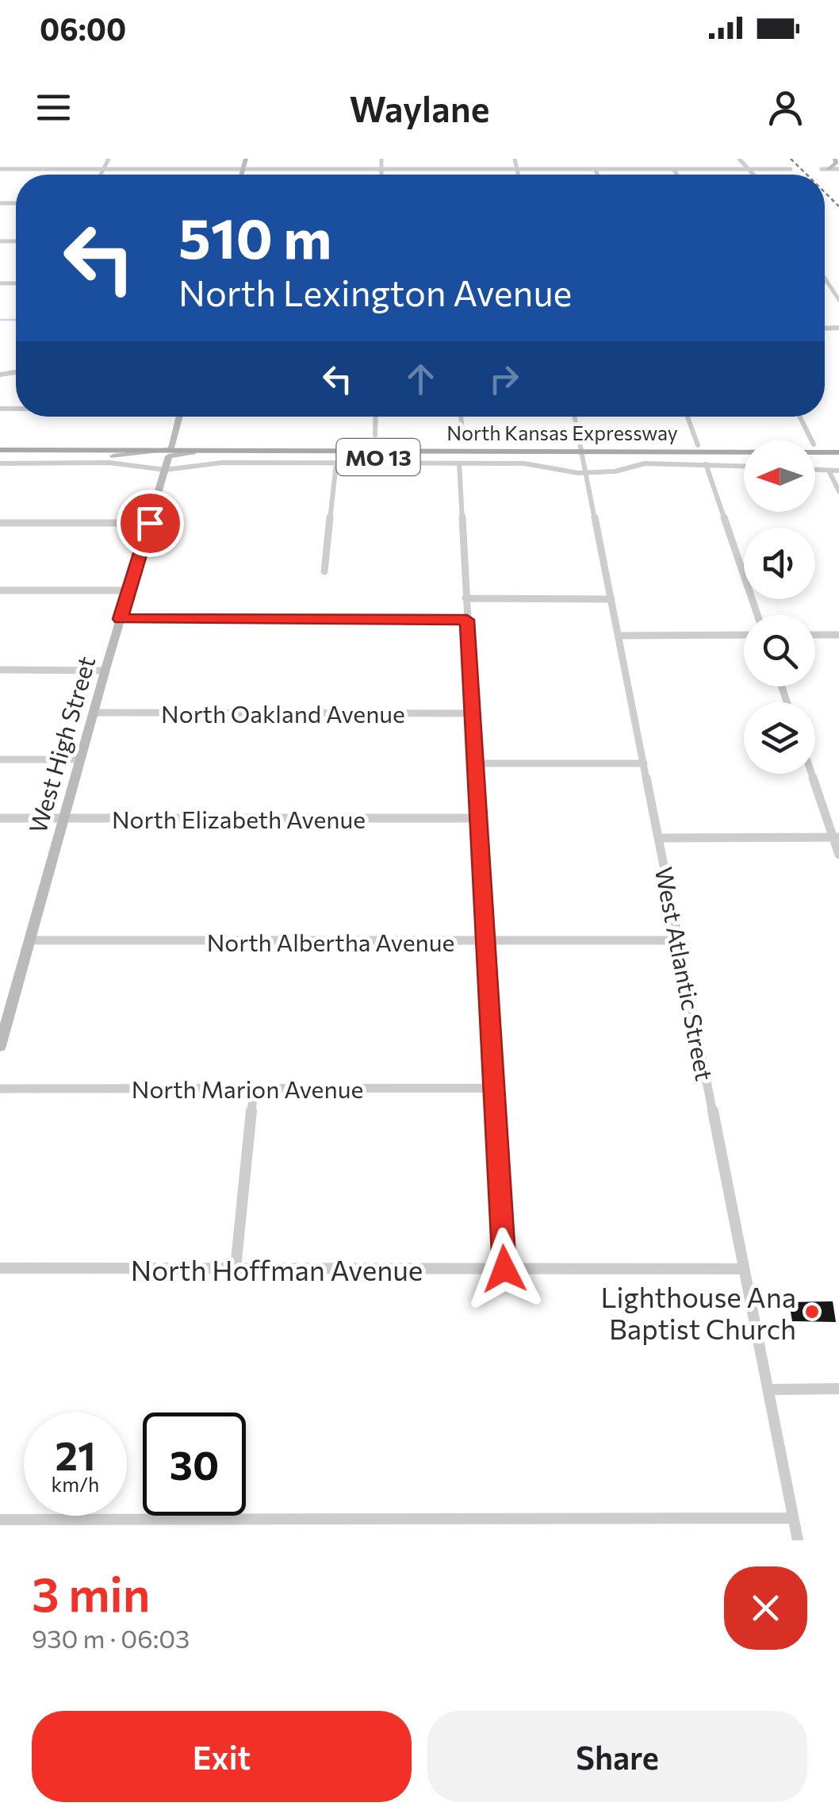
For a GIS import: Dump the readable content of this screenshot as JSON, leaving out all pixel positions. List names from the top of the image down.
{
  "streets": {
    "main road": ["North Kansas Expressway", "MO 13"],
    "street": [
      "North Oakland Avenue",
      "West High Street",
      "North Elizabeth Avenue",
      "North Albertha Avenue",
      "West Atlantic Street",
      "North Marion Avenue",
      "North Hoffman Avenue"
    ]
  },
  "crossings": [
    ["North Kansas Expressway", "West High Street"],
    ["North Kansas Expressway", "West Atlantic Street"],
    ["North Oakland Avenue", "West High Street"],
    ["West High Street", "North Elizabeth Avenue"],
    ["West High Street", "North Albertha Avenue"],
    ["North Albertha Avenue", "West Atlantic Street"],
    ["West Atlantic Street", "North Hoffman Avenue"]
  ],
  "places": ["Lighthouse Ana Baptist Church"],
  "north": "left",
  "page": {
    "status": "06:00",
    "header": "Waylane",
    "turn": ["510 m", "North Lexington Avenue"],
    "speed": "21 km/h",
    "limit": "30",
    "heading": ["3 min", "930 m · 06:03"],
    "buttons": ["Exit", "Share"]
  }
}
